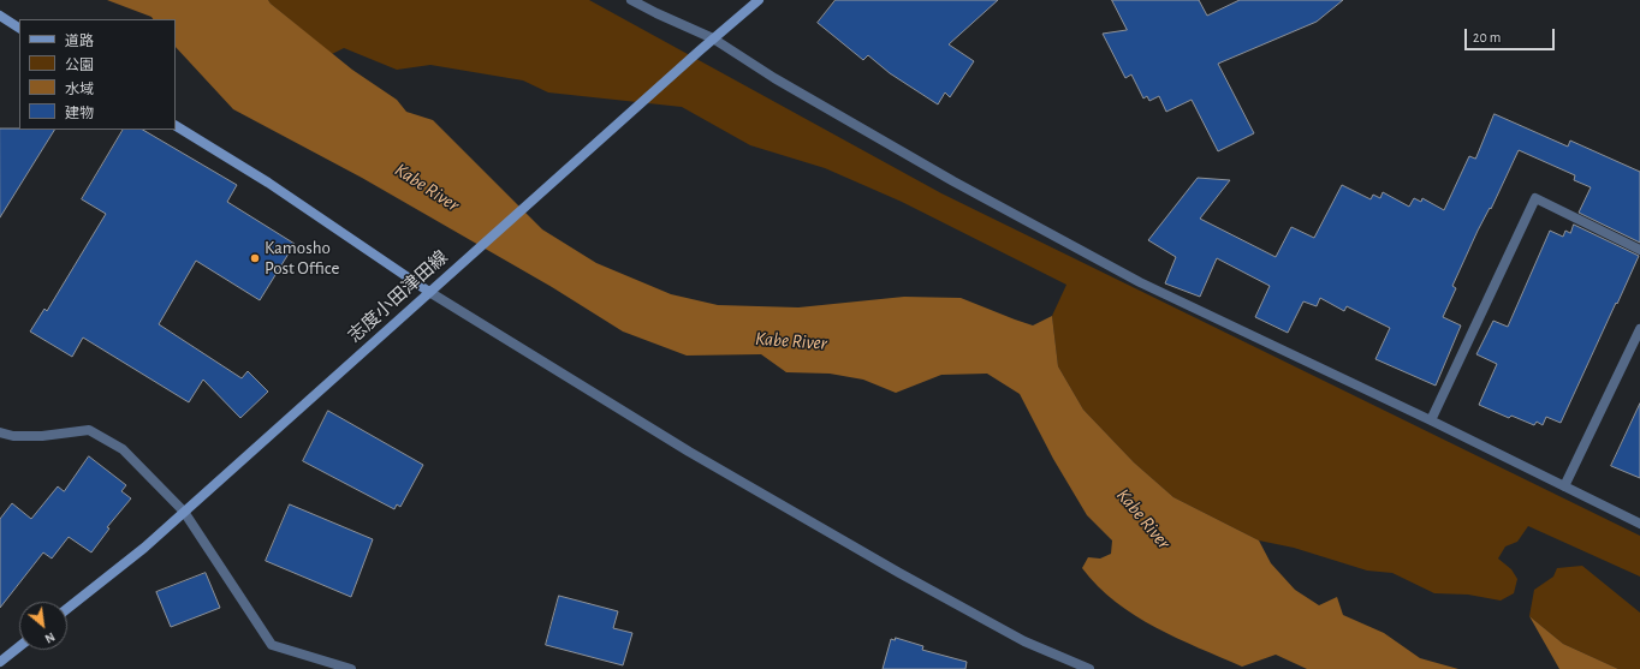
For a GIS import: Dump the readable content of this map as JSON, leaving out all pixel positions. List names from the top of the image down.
{
  "streets": {
    "main road": ["志度小田津田線"]
  },
  "water": ["Kabe River"],
  "places": ["Kamosho Post Office"],
  "legend": [
    "道路",
    "公園",
    "水域",
    "建物"
  ],
  "scale_bar": "20 m",
  "north": "bottom right"
}
